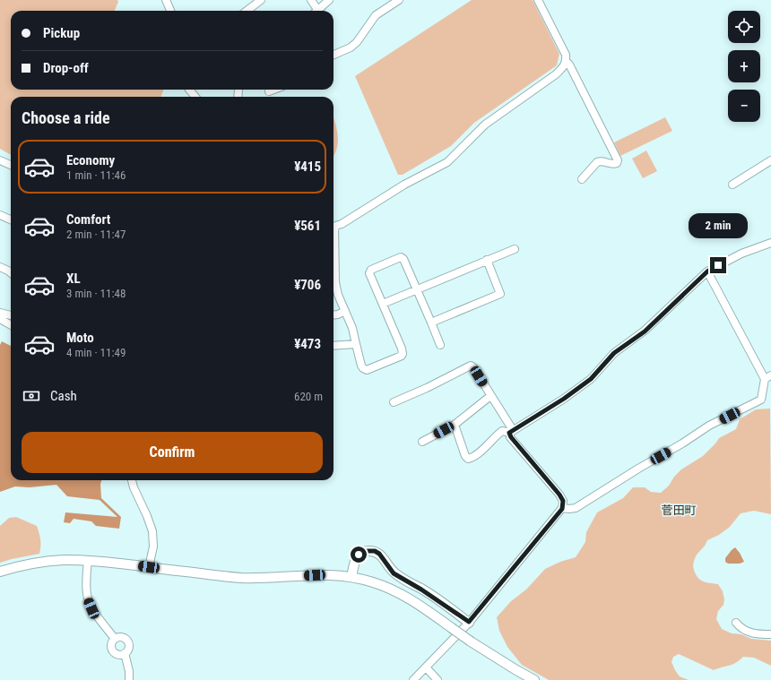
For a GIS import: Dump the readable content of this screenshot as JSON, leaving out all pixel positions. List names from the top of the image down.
{
  "districts": ["菅田町"],
  "page": {
    "map_buttons": ["+", "−"],
    "banner": ["Pickup", "Drop-off"],
    "heading": "Choose a ride",
    "list": [
      {
        "name": "Economy",
        "note": "1 min · 11:46",
        "value": "¥415"
      },
      {
        "name": "Comfort",
        "note": "2 min · 11:47",
        "value": "¥561"
      },
      {
        "name": "XL",
        "note": "3 min · 11:48",
        "value": "¥706"
      },
      {
        "name": "Moto",
        "note": "4 min · 11:49",
        "value": "¥473"
      }
    ],
    "bubble": "2 min",
    "pay": ["Cash", "620 m"],
    "buttons": "Confirm"
  }
}
